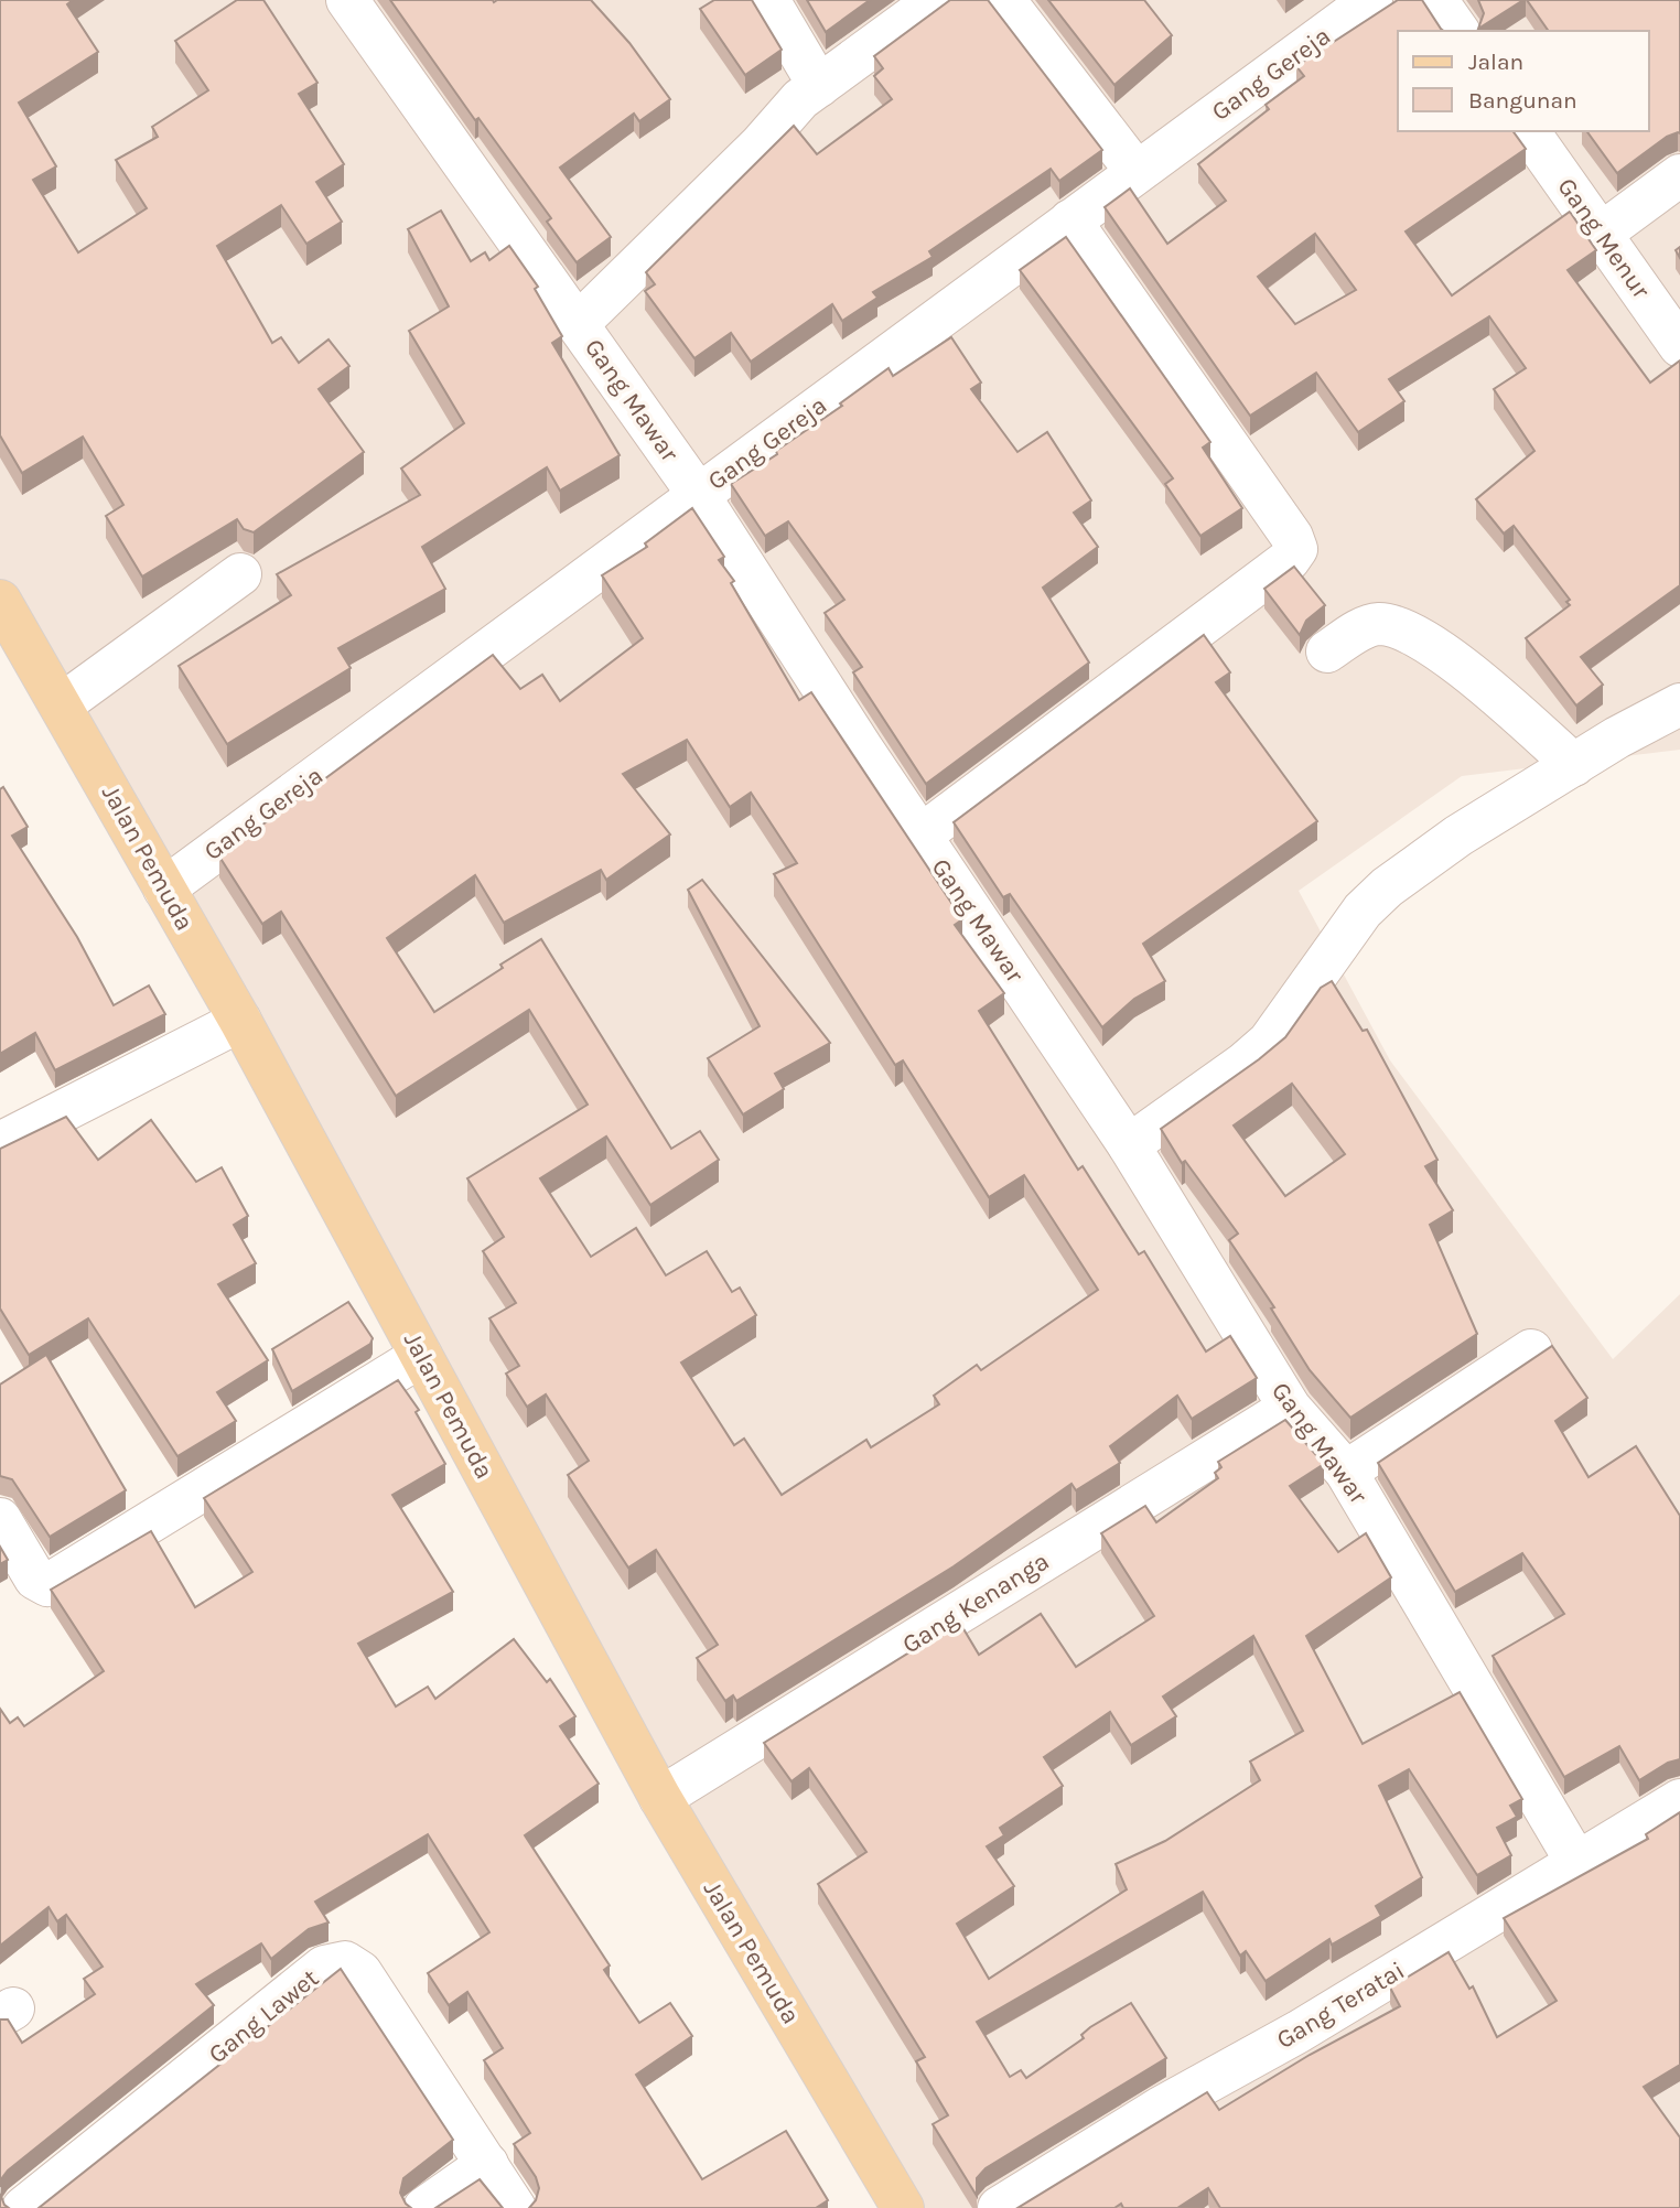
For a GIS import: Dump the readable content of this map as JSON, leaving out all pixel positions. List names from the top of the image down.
{
  "streets": {
    "main road": ["Jalan Pemuda"],
    "street": [
      "Gang Gereja",
      "Gang Menur",
      "Gang Mawar",
      "Gang Kenanga",
      "Gang Teratai",
      "Gang Lawet"
    ]
  },
  "crossings": [
    ["Gang Gereja", "Gang Mawar"],
    ["Gang Gereja", "Jalan Pemuda"],
    ["Gang Mawar", "Gang Kenanga"],
    ["Gang Mawar", "Gang Teratai"],
    ["Jalan Pemuda", "Gang Kenanga"]
  ],
  "legend": ["Jalan", "Bangunan"]
}
